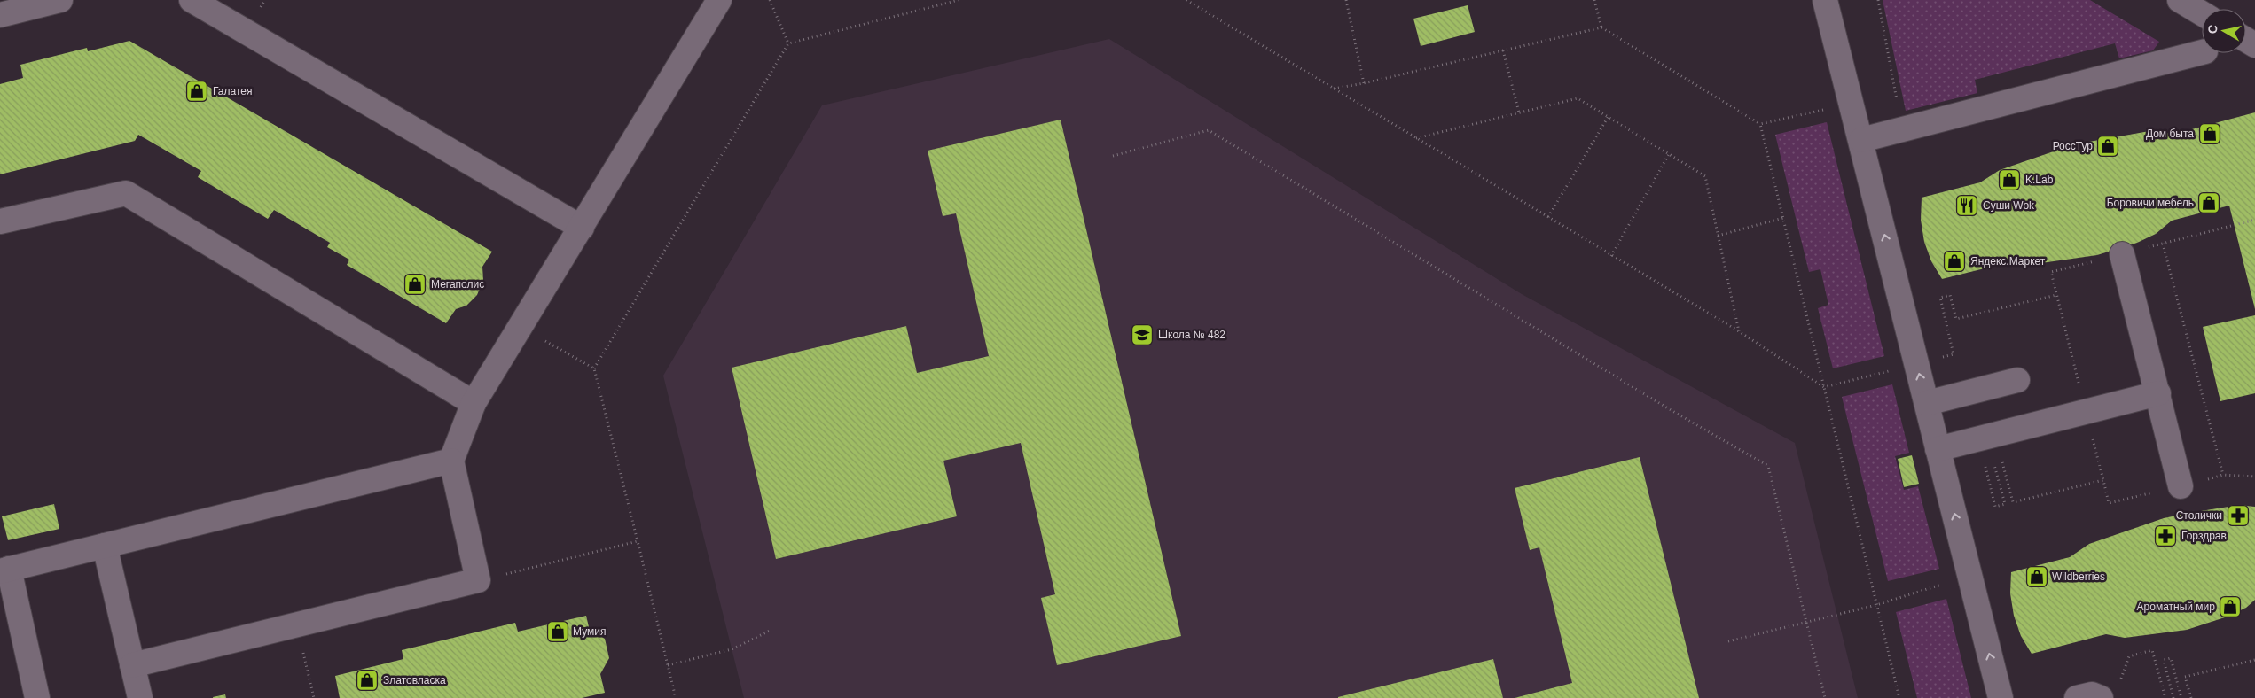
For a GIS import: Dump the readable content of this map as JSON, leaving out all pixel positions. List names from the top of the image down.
{
  "places": {
    "shop": [
      "Галатея",
      "Дом быта",
      "РоссТур",
      "K.Lab",
      "Боровичи мебель",
      "Яндекс.Маркет",
      "Мегаполис",
      "Wildberries",
      "Ароматный мир",
      "Мумия",
      "Златовласка"
    ],
    "restaurant": ["Суши Wok"],
    "school or university": ["Школа № 482"],
    "pharmacy": ["Столички", "Горздрав"]
  },
  "north": "left"
}
